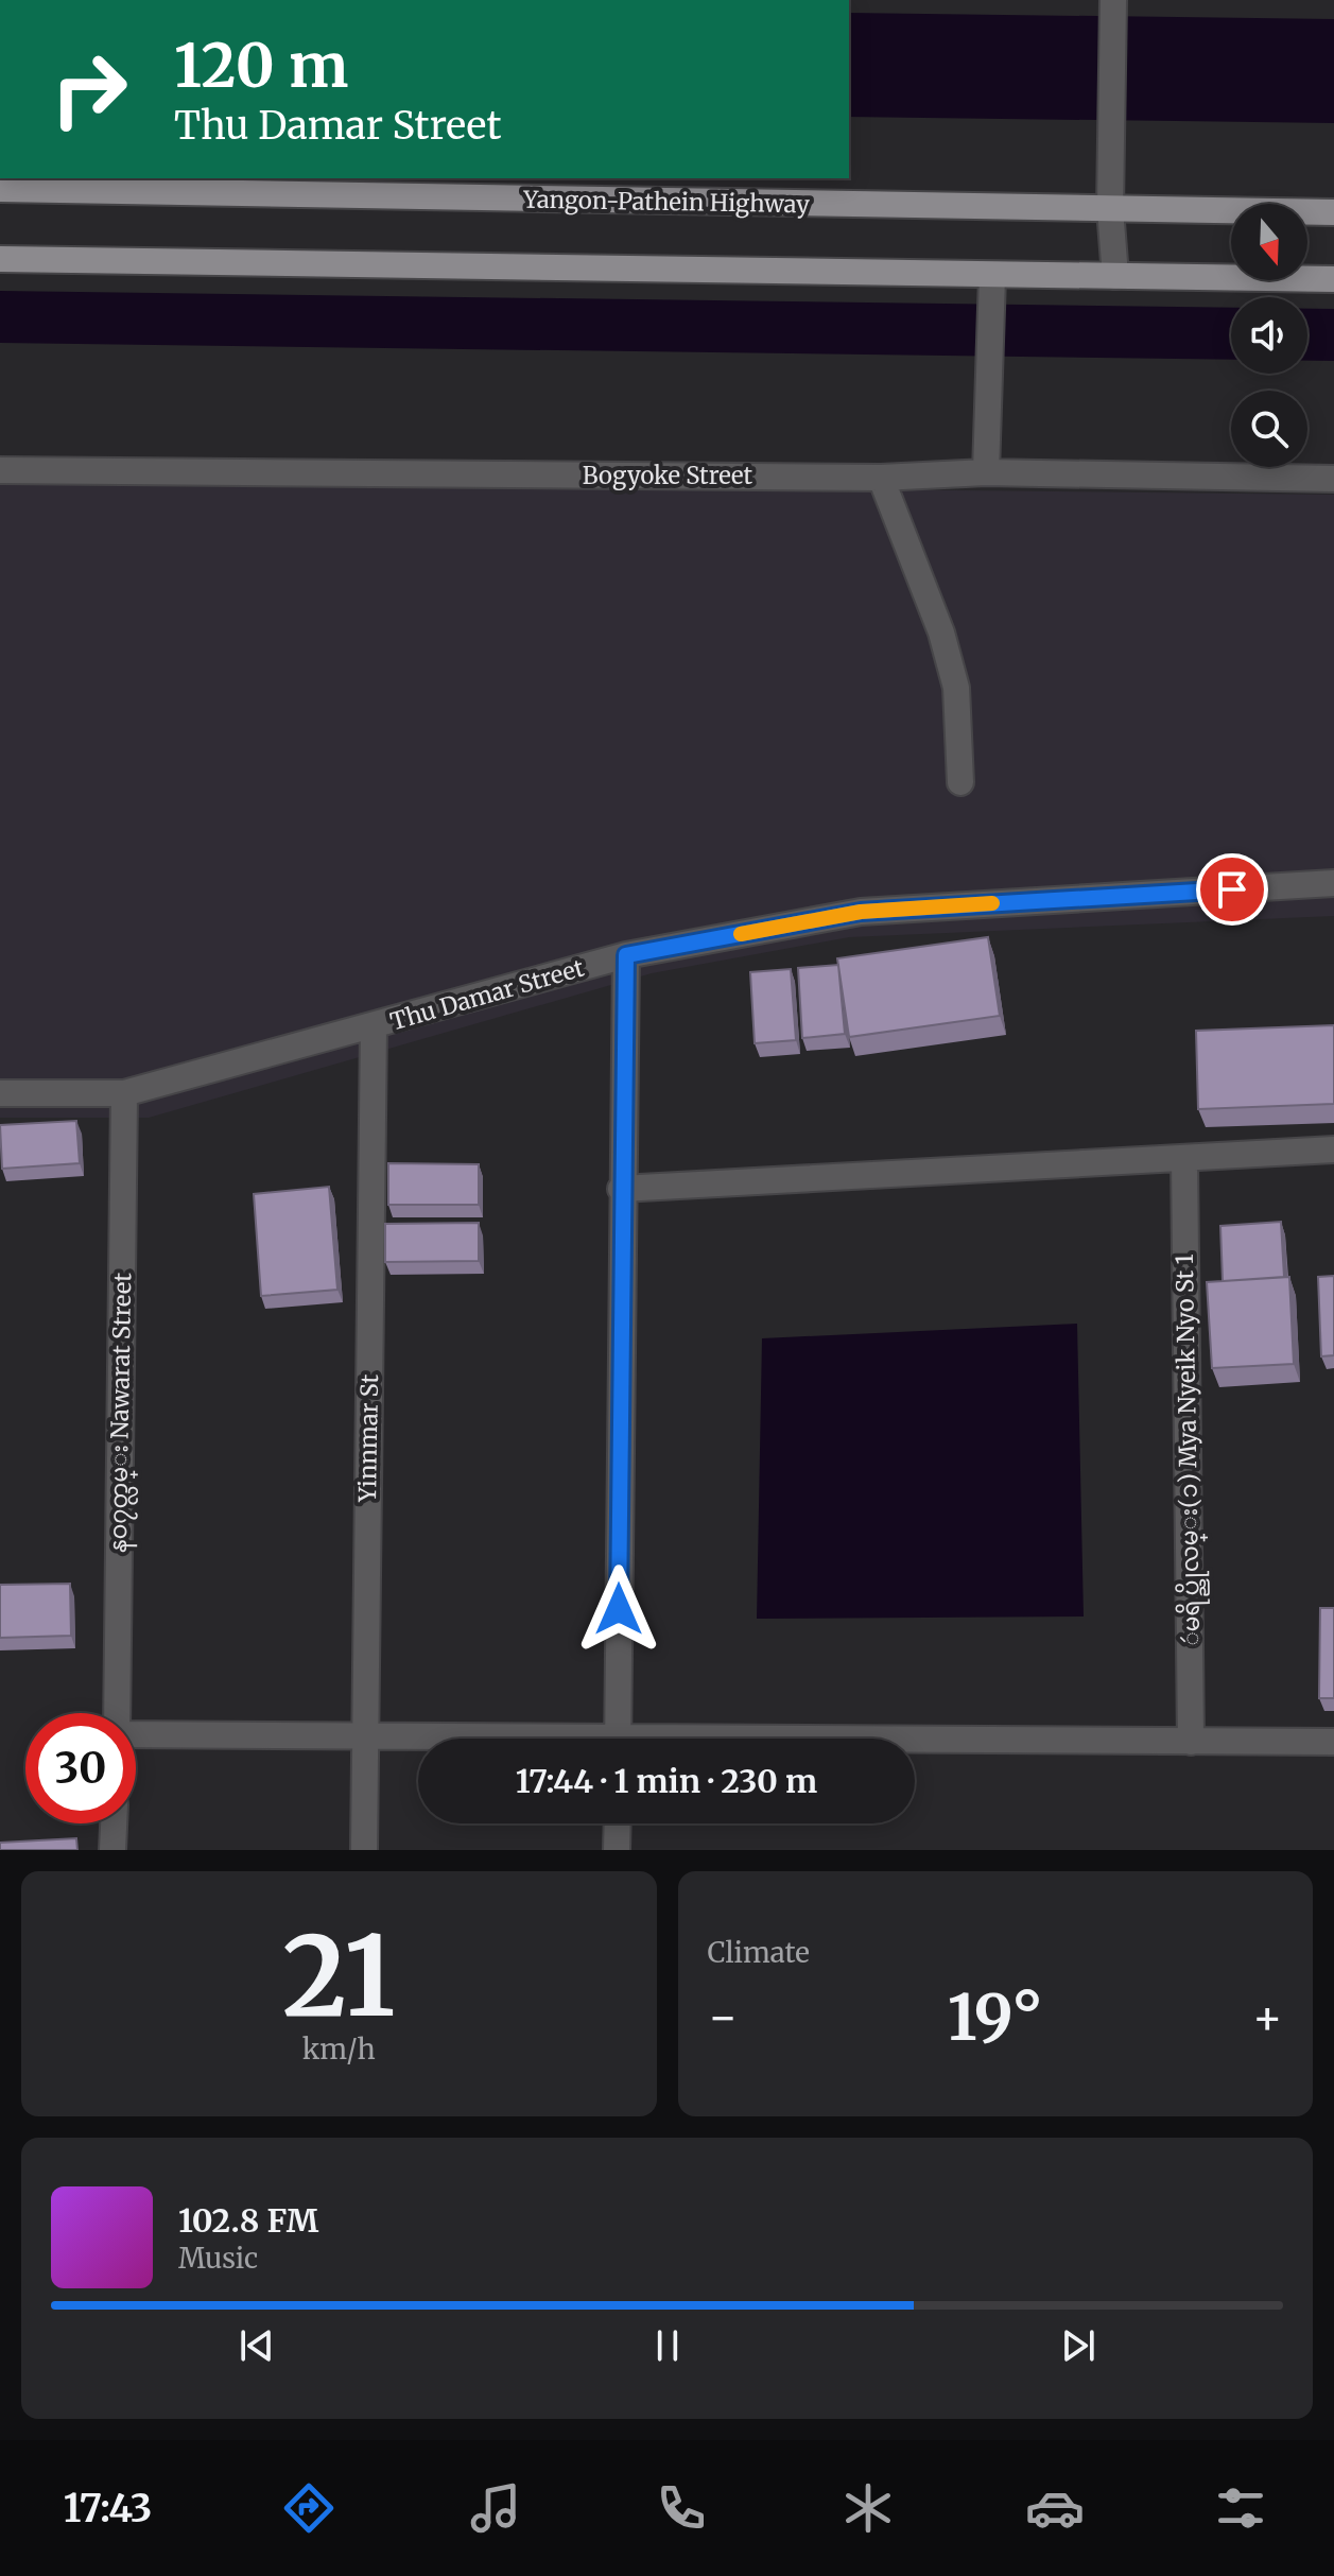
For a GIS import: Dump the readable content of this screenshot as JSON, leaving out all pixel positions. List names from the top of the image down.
{
  "streets": {
    "main road": ["Yangon-Pathein Highway"],
    "street": [
      "Bogyoke Street",
      "Thu Damar Street",
      "နဝ၇တ္လမ္း Nawarat Street",
      "Yinnmar St",
      "ဴမရိပ္ညိုလမ္း(၁) Mya Nyeik Nyo St 1"
    ]
  },
  "crossings": [
    ["Thu Damar Street", "နဝ၇တ္လမ္း Nawarat Street"],
    ["Thu Damar Street", "Yinnmar St"]
  ],
  "north": "bottom",
  "page": {
    "turn": ["120 m", "Thu Damar Street"],
    "limit": "30",
    "trip": "17:44 · 1 min · 230 m",
    "tile": [
      ["21", "km/h"],
      "Climate"
    ],
    "heat": ["−", "19°", "+"],
    "song": ["102.8 FM", "Music"],
    "tabs": "17:43"
  }
}
